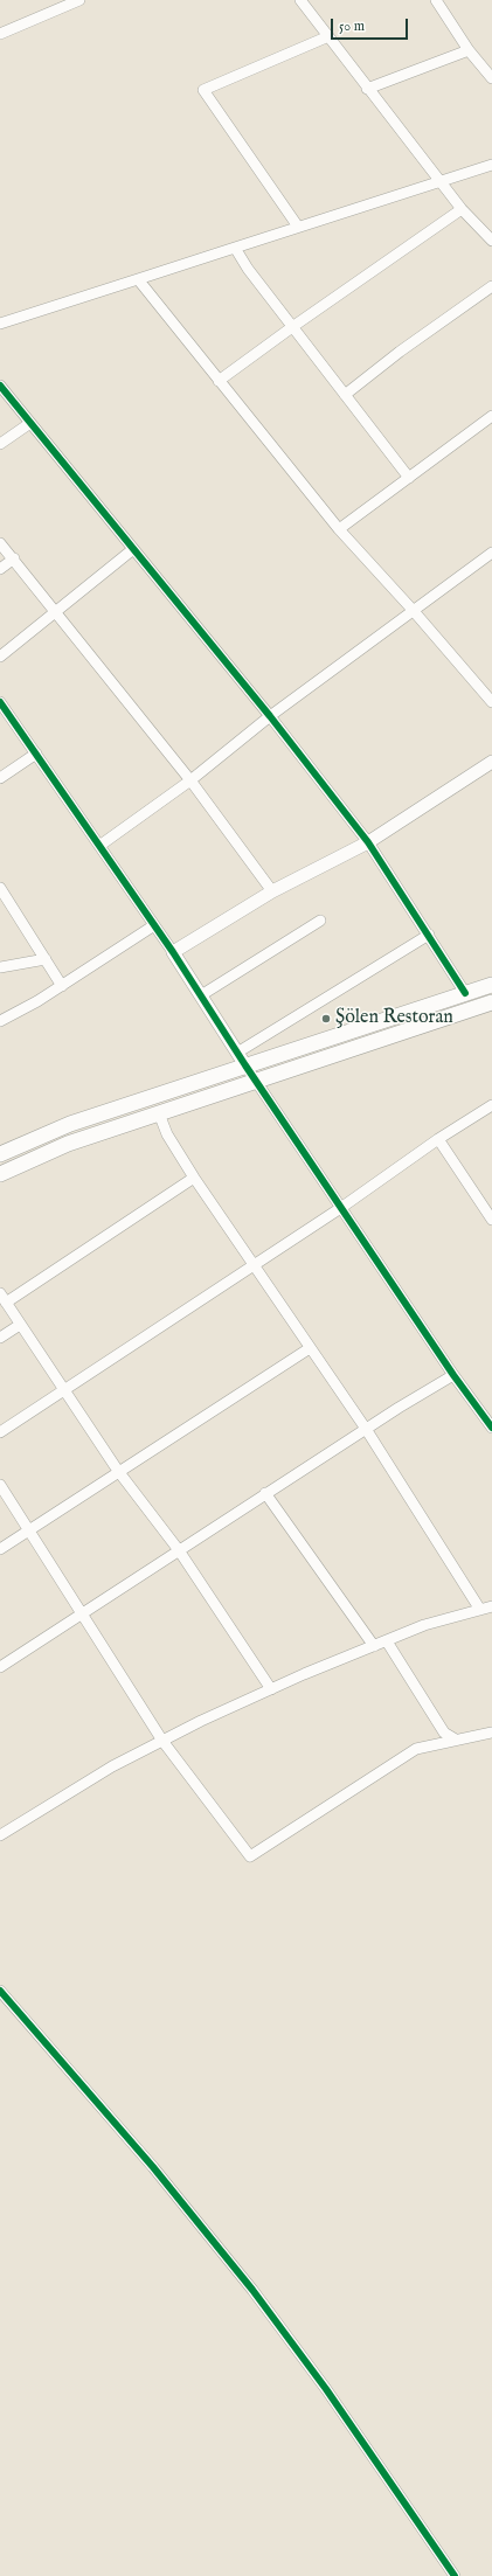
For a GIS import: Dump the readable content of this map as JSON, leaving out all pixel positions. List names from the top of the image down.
{
  "places": ["Şölen Restoran"],
  "scale_bar": "50 m"
}
